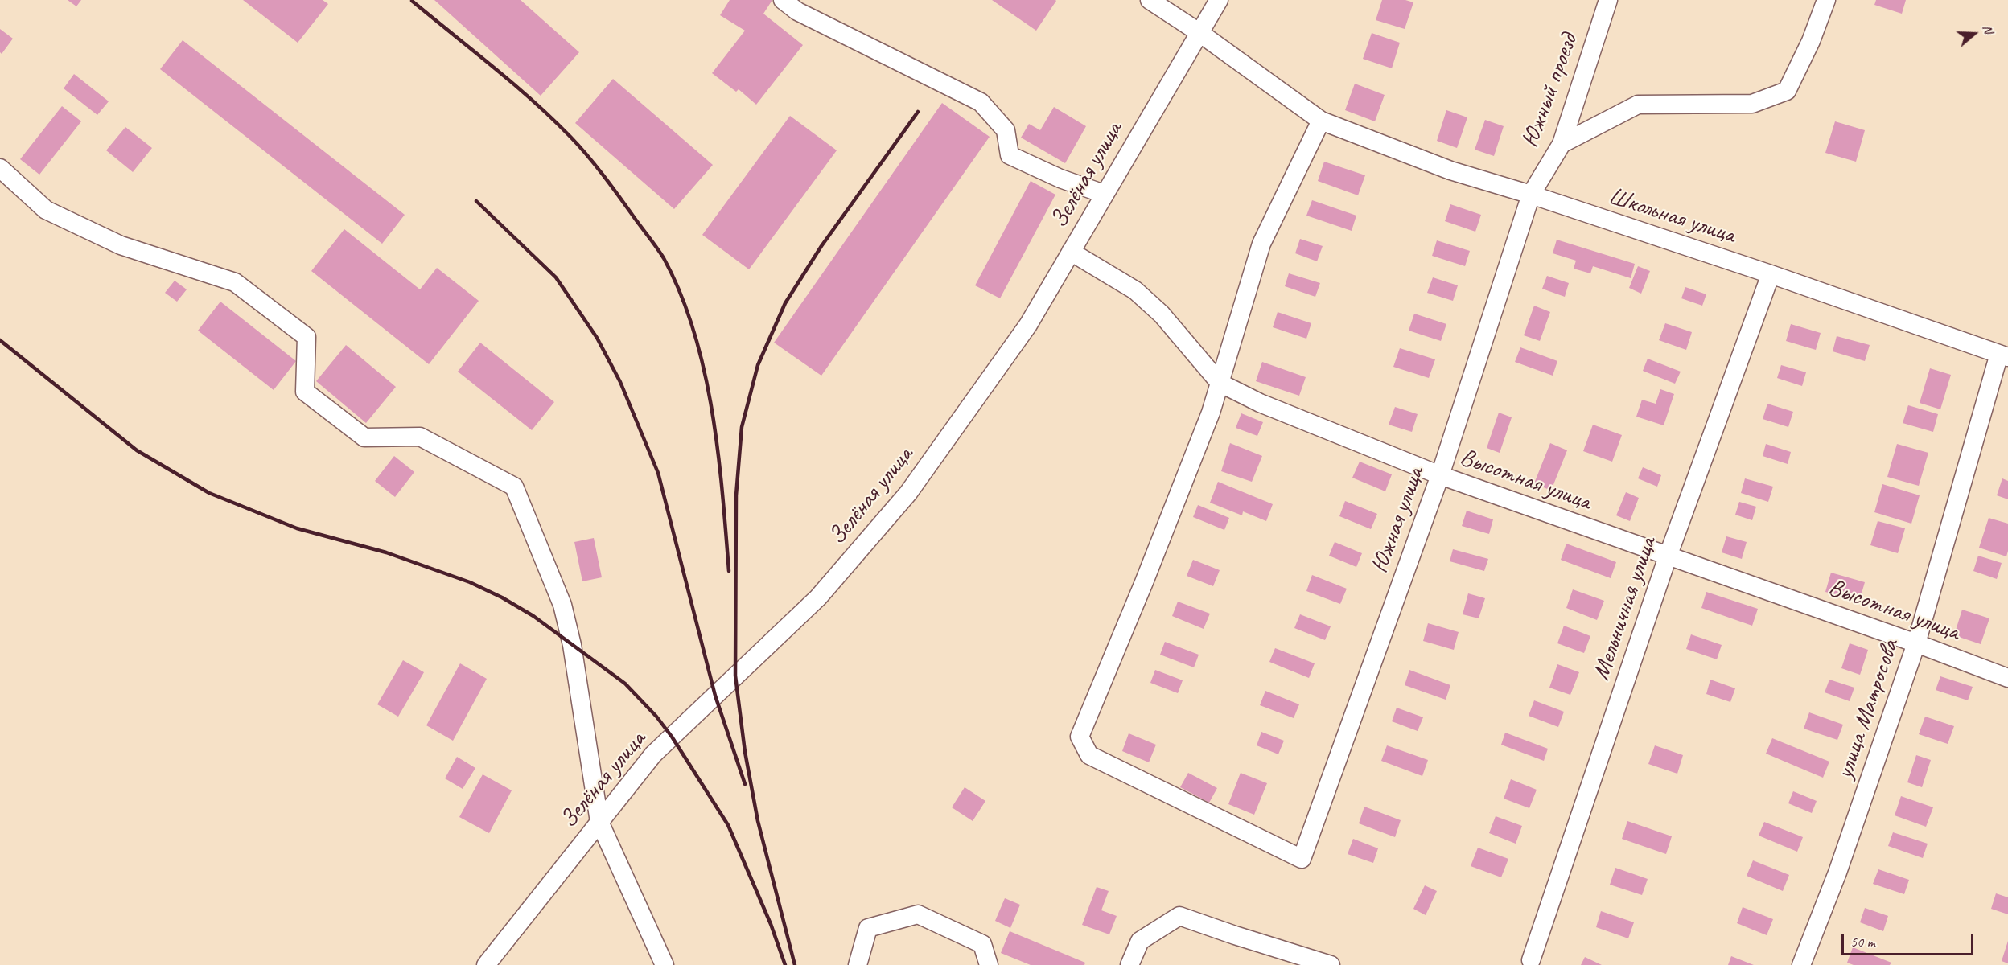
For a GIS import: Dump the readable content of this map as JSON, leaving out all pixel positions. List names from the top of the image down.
{
  "streets": {
    "street": [
      "Южный проезд",
      "Зелёная улица",
      "Школьная улица",
      "Высотная улица",
      "Южная улица",
      "Мельничная улица",
      "улица Матросова"
    ]
  },
  "crossings": [
    ["Южный проезд", "Школьная улица"],
    ["Южный проезд", "Южная улица"],
    ["Зелёная улица", "Школьная улица"],
    ["Зелёная улица", "Высотная улица"],
    ["Школьная улица", "Южная улица"],
    ["Школьная улица", "Мельничная улица"],
    ["Школьная улица", "улица Матросова"],
    ["Высотная улица", "Южная улица"],
    ["Высотная улица", "Мельничная улица"],
    ["Высотная улица", "улица Матросова"]
  ],
  "scale_bar": "50 m",
  "north": "right"
}
